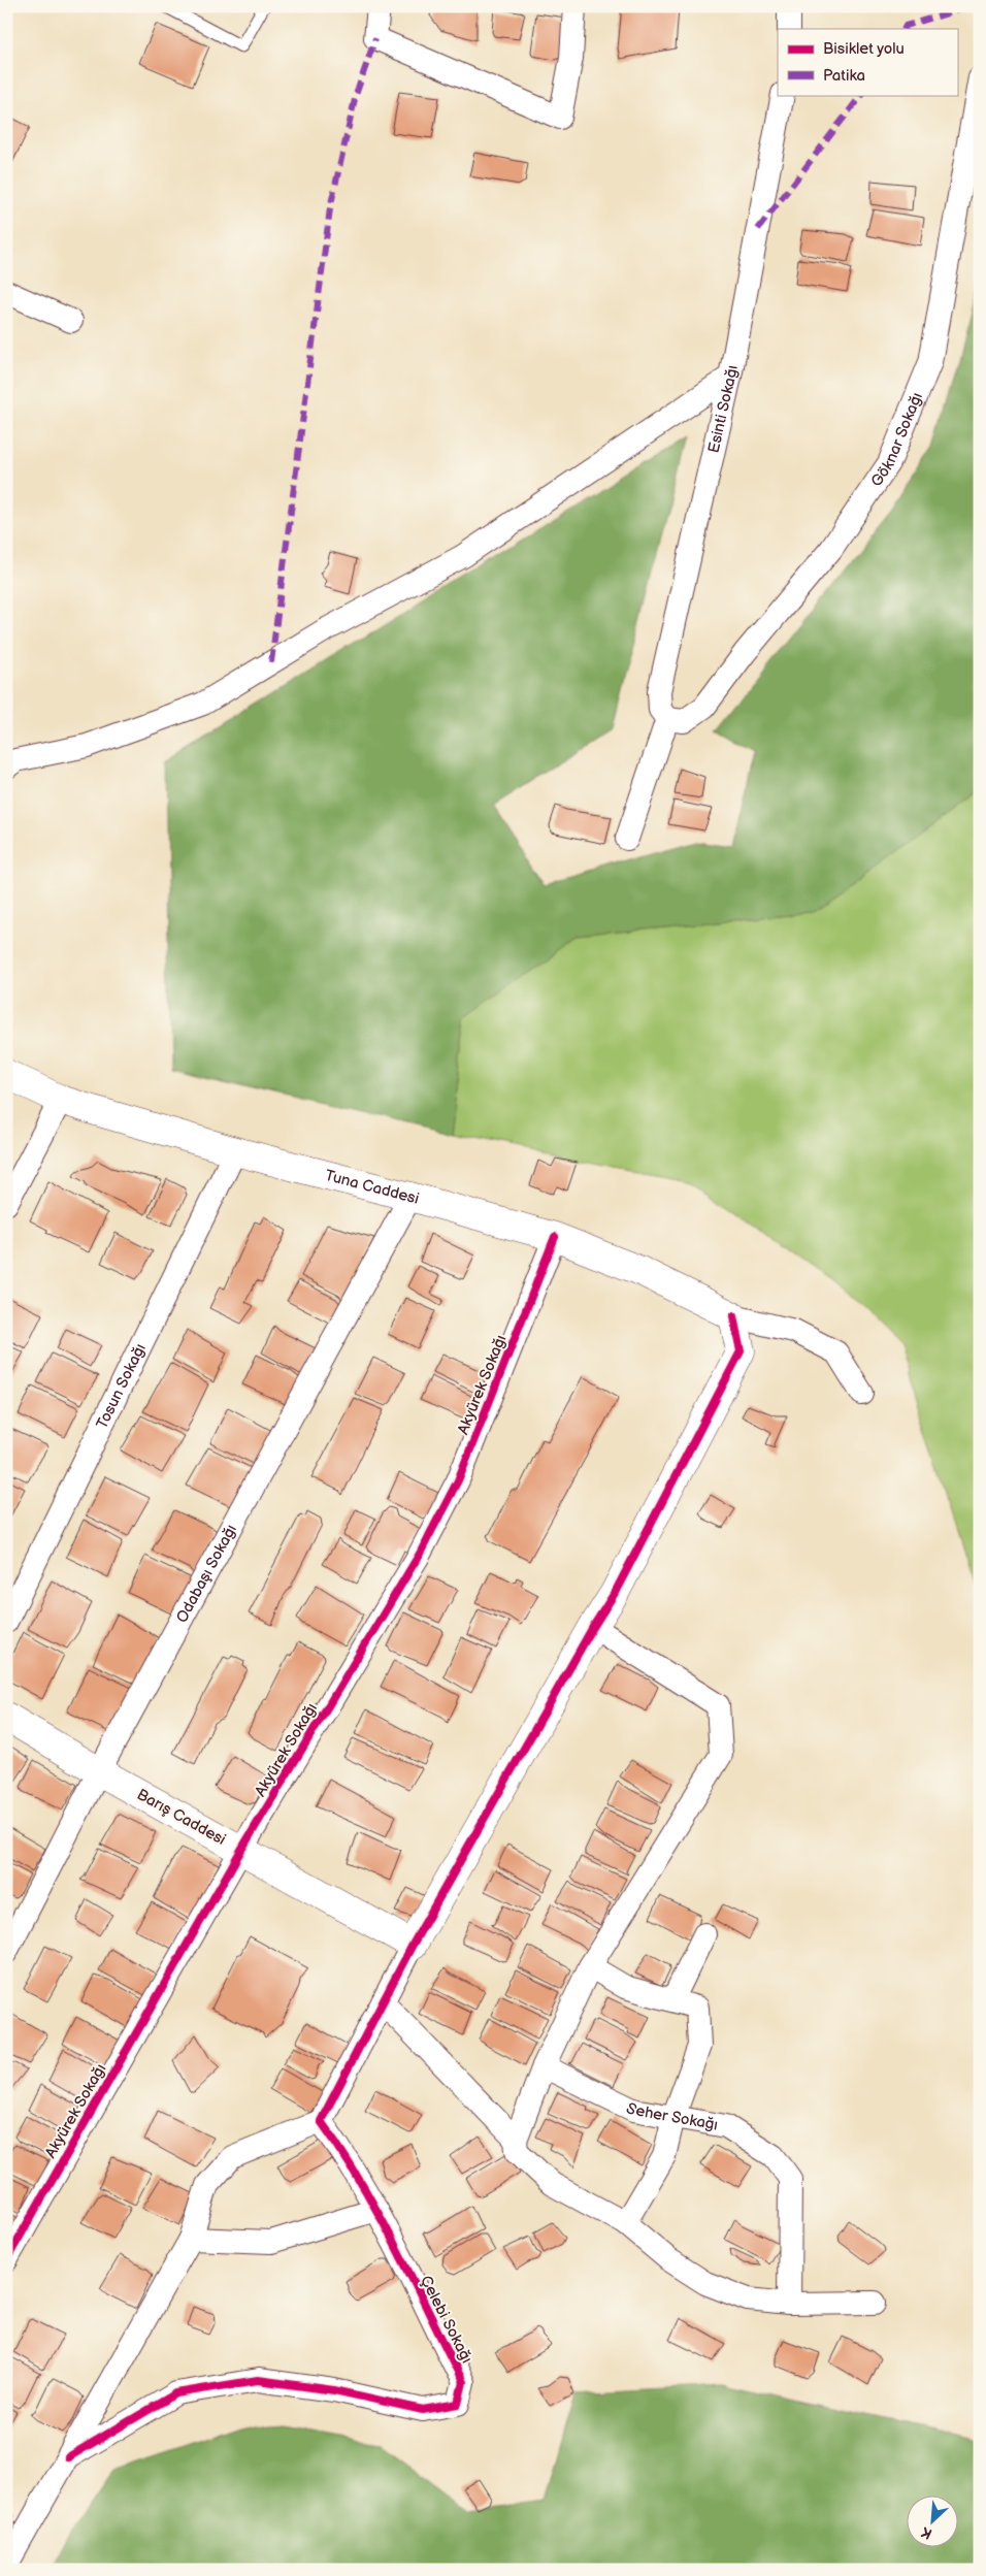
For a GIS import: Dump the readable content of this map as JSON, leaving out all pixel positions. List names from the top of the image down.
{
  "streets": {
    "street": [
      "Esinti Sokağı",
      "Göknar Sokağı",
      "Tuna Caddesi",
      "Akyürek Sokağı",
      "Tosun Sokağı",
      "Odabaşı Sokağı",
      "Barış Caddesi",
      "Seher Sokağı",
      "Çelebi Sokağı"
    ]
  },
  "crossings": [
    ["Esinti Sokağı", "Göknar Sokağı"],
    ["Tuna Caddesi", "Akyürek Sokağı"],
    ["Tuna Caddesi", "Tosun Sokağı"],
    ["Tuna Caddesi", "Odabaşı Sokağı"],
    ["Akyürek Sokağı", "Barış Caddesi"],
    ["Odabaşı Sokağı", "Barış Caddesi"]
  ],
  "legend": ["Bisiklet yolu", "Patika"],
  "north": "bottom left"
}
